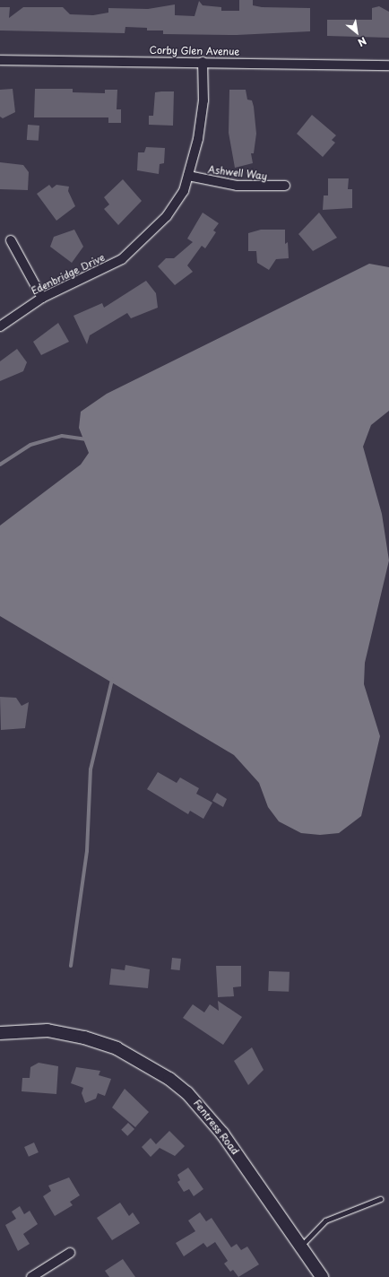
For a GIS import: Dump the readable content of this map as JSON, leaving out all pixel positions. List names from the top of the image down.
{
  "streets": {
    "street": [
      "Corby Glen Avenue",
      "Ashwell Way",
      "Edenbridge Drive",
      "Fentress Road"
    ]
  },
  "crossings": [
    ["Corby Glen Avenue", "Edenbridge Drive"],
    ["Ashwell Way", "Edenbridge Drive"]
  ],
  "north": "bottom right"
}
